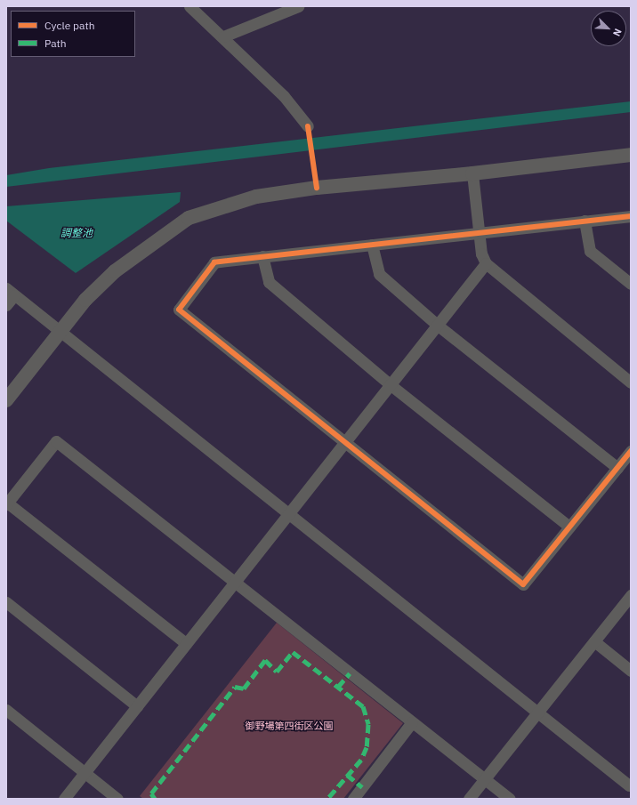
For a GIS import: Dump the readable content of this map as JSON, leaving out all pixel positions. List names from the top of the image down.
{
  "water": ["調整池"],
  "parks": ["御野場第四街区公園"],
  "legend": ["Cycle path", "Path"],
  "north": "bottom right"
}
